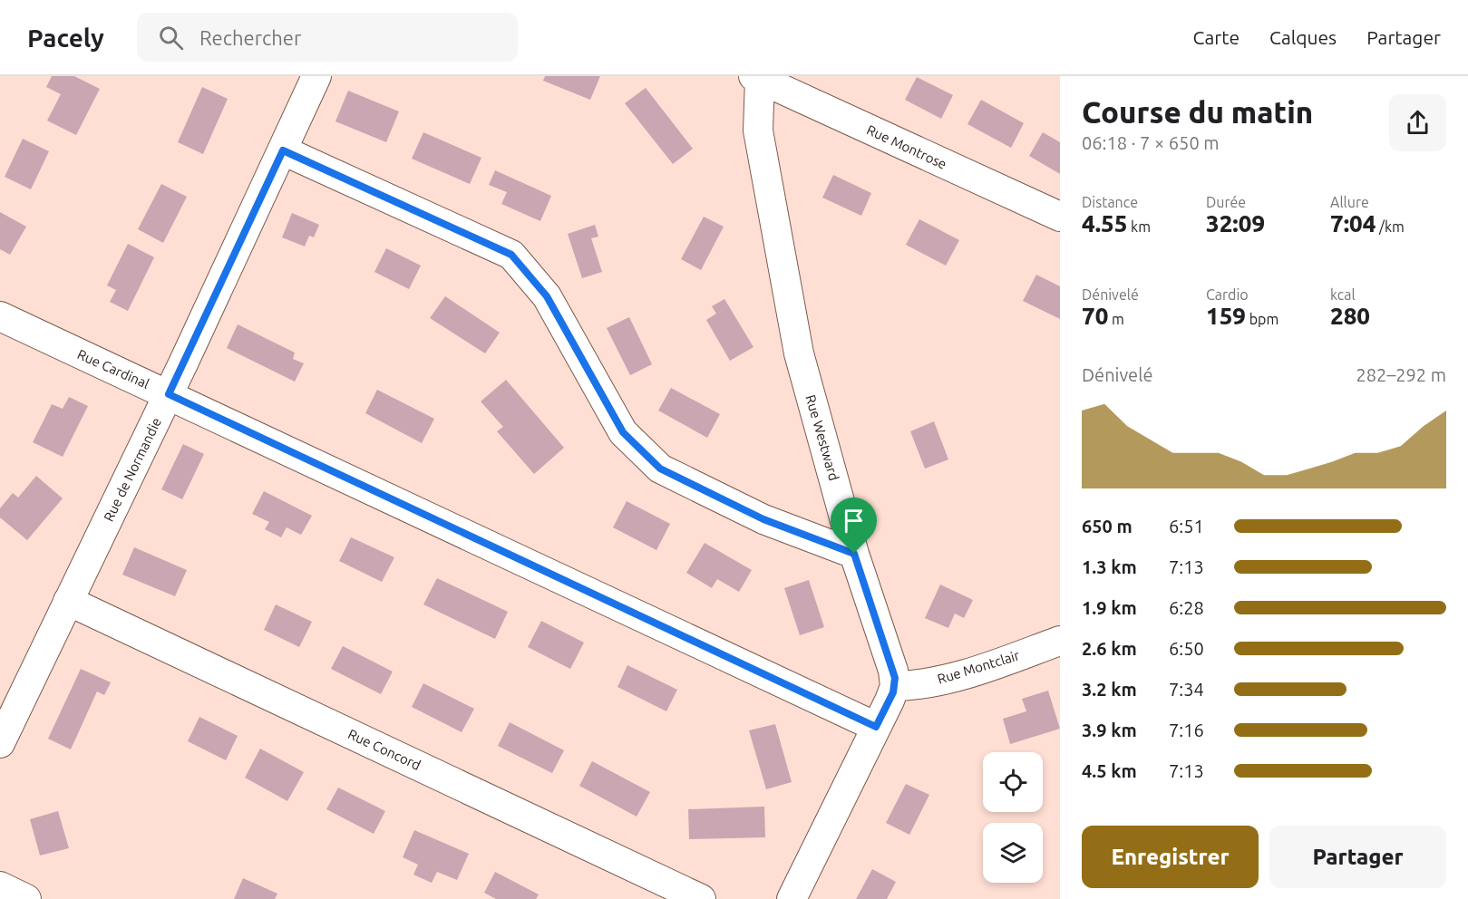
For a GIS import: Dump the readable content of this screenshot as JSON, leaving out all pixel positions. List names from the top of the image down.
{
  "streets": {
    "street": [
      "Rue Montrose",
      "Rue Cardinal",
      "Rue Westward",
      "Rue de Normandie",
      "Rue Montclair",
      "Rue Concord"
    ]
  },
  "crossings": [
    ["Rue Montrose", "Rue Westward"],
    ["Rue Cardinal", "Rue de Normandie"],
    ["Rue Westward", "Rue Montclair"],
    ["Rue de Normandie", "Rue Concord"]
  ],
  "page": {
    "header": "Pacely",
    "search": "Rechercher",
    "nav": ["Carte", "Calques", "Partager"],
    "heading": ["Course du matin", "06:18 · 7 × 650 m"],
    "stats": [
      ["Distance", "4.55 km"],
      ["Durée", "32:09"],
      ["Allure", "7:04 /km"],
      ["Dénivelé", "70 m"],
      ["Cardio", "159 bpm"],
      ["kcal", "280"]
    ],
    "chart": ["Dénivelé", "282–292 m"],
    "list": [
      {
        "name": "650 m",
        "note": "6:51"
      },
      {
        "name": "1.3 km",
        "note": "7:13"
      },
      {
        "name": "1.9 km",
        "note": "6:28"
      },
      {
        "name": "2.6 km",
        "note": "6:50"
      },
      {
        "name": "3.2 km",
        "note": "7:34"
      },
      {
        "name": "3.9 km",
        "note": "7:16"
      },
      {
        "name": "4.5 km",
        "note": "7:13"
      }
    ],
    "buttons": ["Enregistrer", "Partager"]
  }
}
